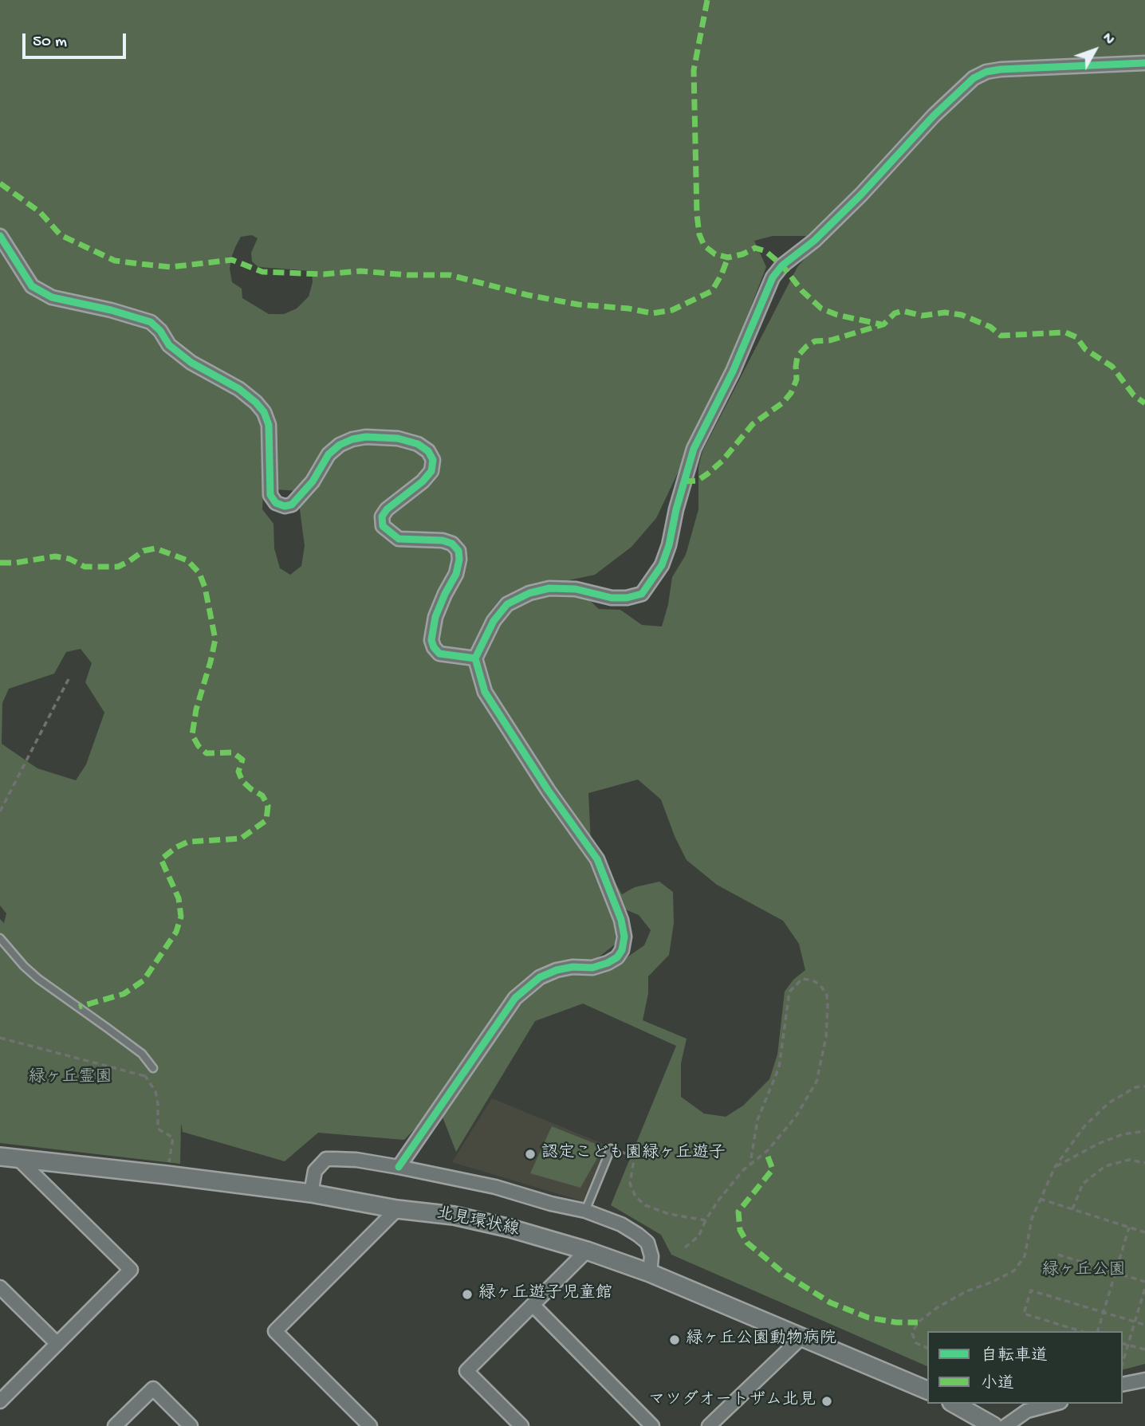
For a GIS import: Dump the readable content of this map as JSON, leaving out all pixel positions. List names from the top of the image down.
{
  "streets": {
    "main road": ["北見環状線"]
  },
  "parks": ["緑ヶ丘霊園", "緑ヶ丘公園"],
  "places": [
    "認定こども園緑ヶ丘遊子",
    "緑ヶ丘遊子児童館",
    "緑ヶ丘公園動物病院",
    "マツダオートザム北見"
  ],
  "legend": ["自転車道", "小道"],
  "scale_bar": "50 m",
  "north": "top right"
}
